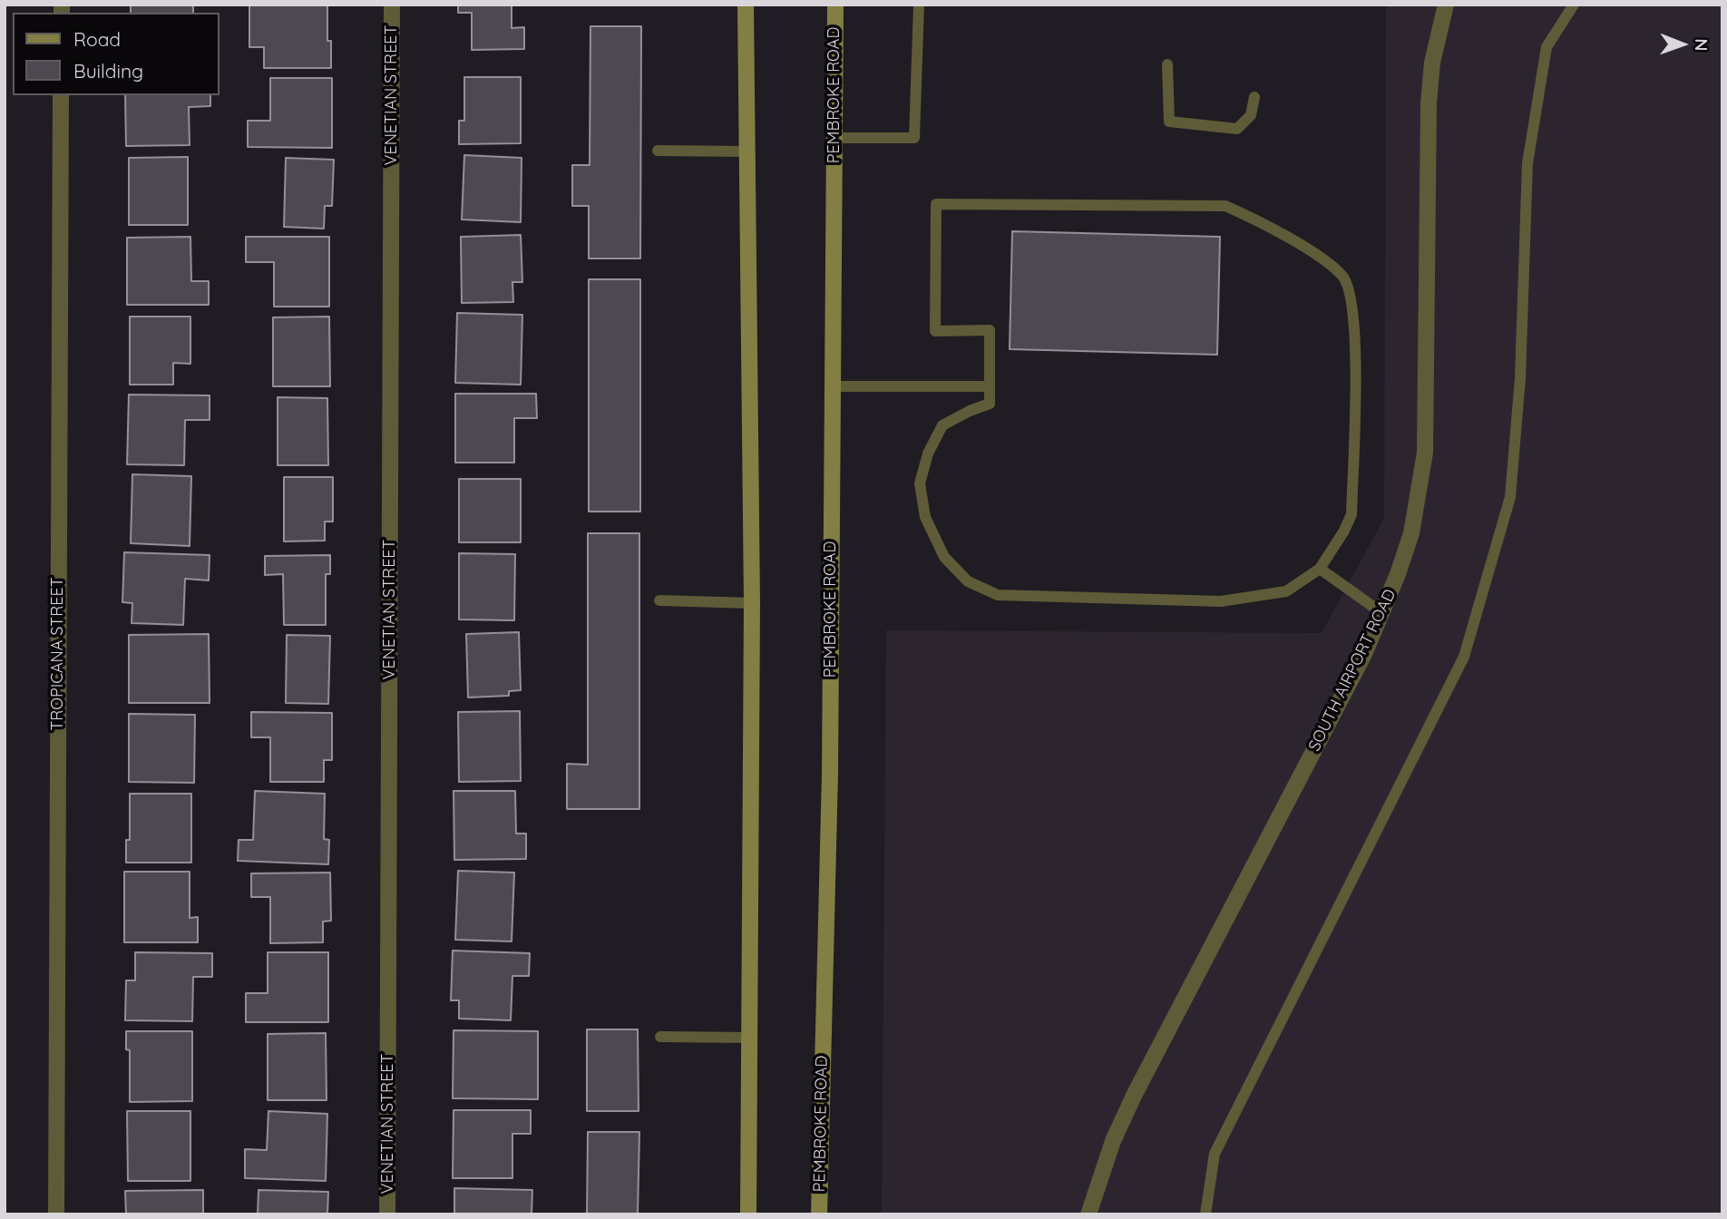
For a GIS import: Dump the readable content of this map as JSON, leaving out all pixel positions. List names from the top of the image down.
{
  "streets": {
    "main road": ["PEMBROKE ROAD"],
    "street": ["VENETIAN STREET", "TROPICANA STREET", "SOUTH AIRPORT ROAD"]
  },
  "legend": ["Road", "Building"],
  "north": "right"
}
